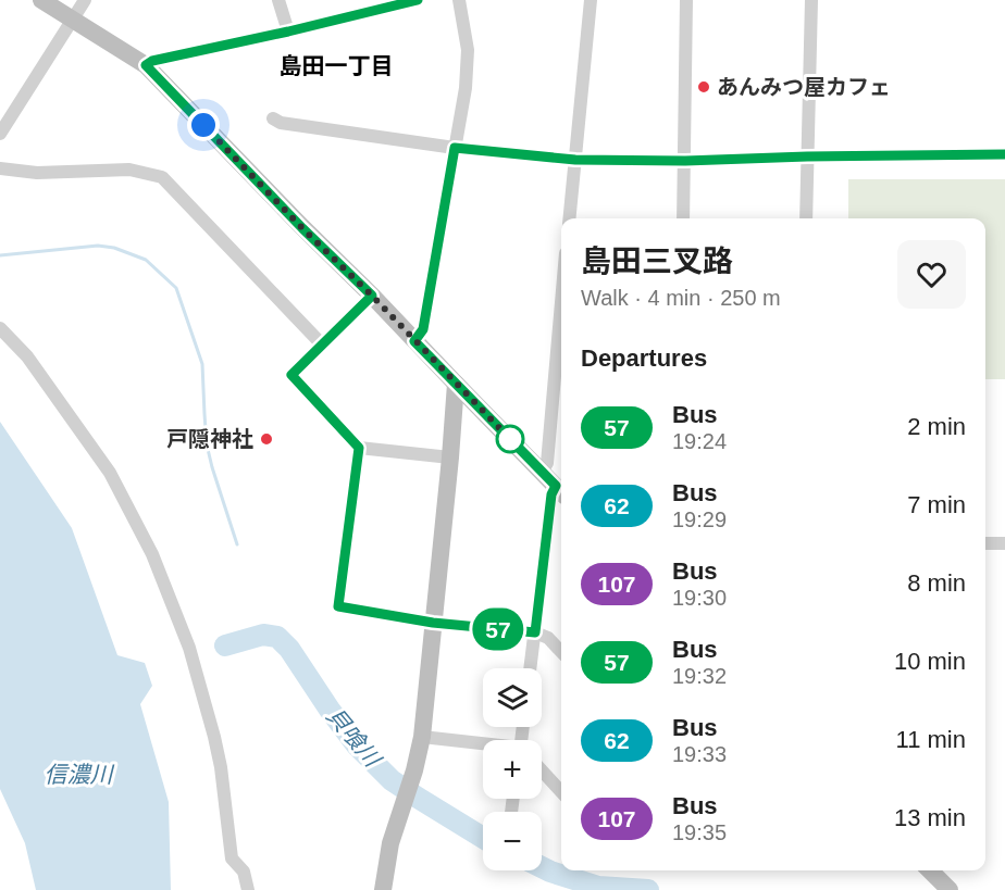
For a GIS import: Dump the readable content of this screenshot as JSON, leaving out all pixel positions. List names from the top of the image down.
{
  "districts": ["島田一丁目"],
  "water": ["貝喰川", "信濃川"],
  "places": ["あんみつ屋カフェ", "戸隠神社"],
  "lines": ["bus line 57"],
  "page": {
    "on_map": "57",
    "heading": [
      ["島田三叉路", "Walk · 4 min · 250 m"],
      "Departures"
    ],
    "list": [
      {
        "mark": "57",
        "name": "Bus",
        "note": "19:24",
        "value": "2 min"
      },
      {
        "mark": "62",
        "name": "Bus",
        "note": "19:29",
        "value": "7 min"
      },
      {
        "mark": "107",
        "name": "Bus",
        "note": "19:30",
        "value": "8 min"
      },
      {
        "mark": "57",
        "name": "Bus",
        "note": "19:32",
        "value": "10 min"
      },
      {
        "mark": "62",
        "name": "Bus",
        "note": "19:33",
        "value": "11 min"
      },
      {
        "mark": "107",
        "name": "Bus",
        "note": "19:35",
        "value": "13 min"
      }
    ],
    "map_buttons": ["+", "−"]
  }
}
